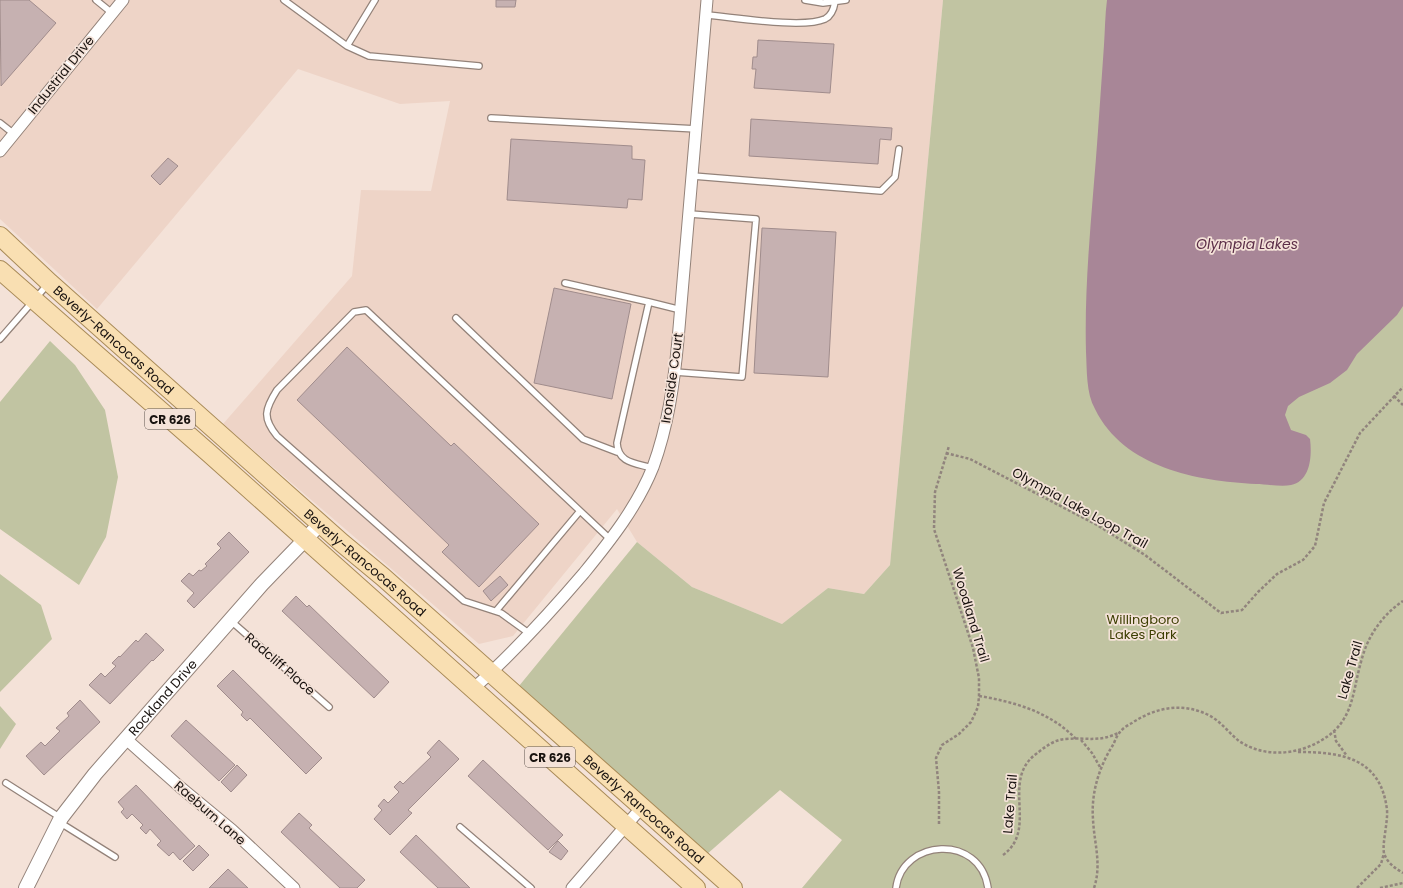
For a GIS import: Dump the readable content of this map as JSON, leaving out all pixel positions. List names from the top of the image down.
{
  "streets": {
    "main road": ["Beverly-Rancocas Road", "CR 626"],
    "street": [
      "Industrial Drive",
      "Ironside Court",
      "Rockland Drive",
      "Raeburn Lane"
    ],
    "lane": ["Radcliff Place"],
    "path": ["Olympia Lake Loop Trail", "Woodland Trail", "Lake Trail"]
  },
  "crossings": [
    ["Beverly-Rancocas Road", "Ironside Court"],
    ["Beverly-Rancocas Road", "Rockland Drive"],
    ["Olympia Lake Loop Trail", "Woodland Trail"],
    ["Radcliff Place", "Rockland Drive"],
    ["Rockland Drive", "Raeburn Lane"]
  ],
  "water": ["Olympia Lakes"],
  "parks": ["Willingboro Lakes Park"]
}
